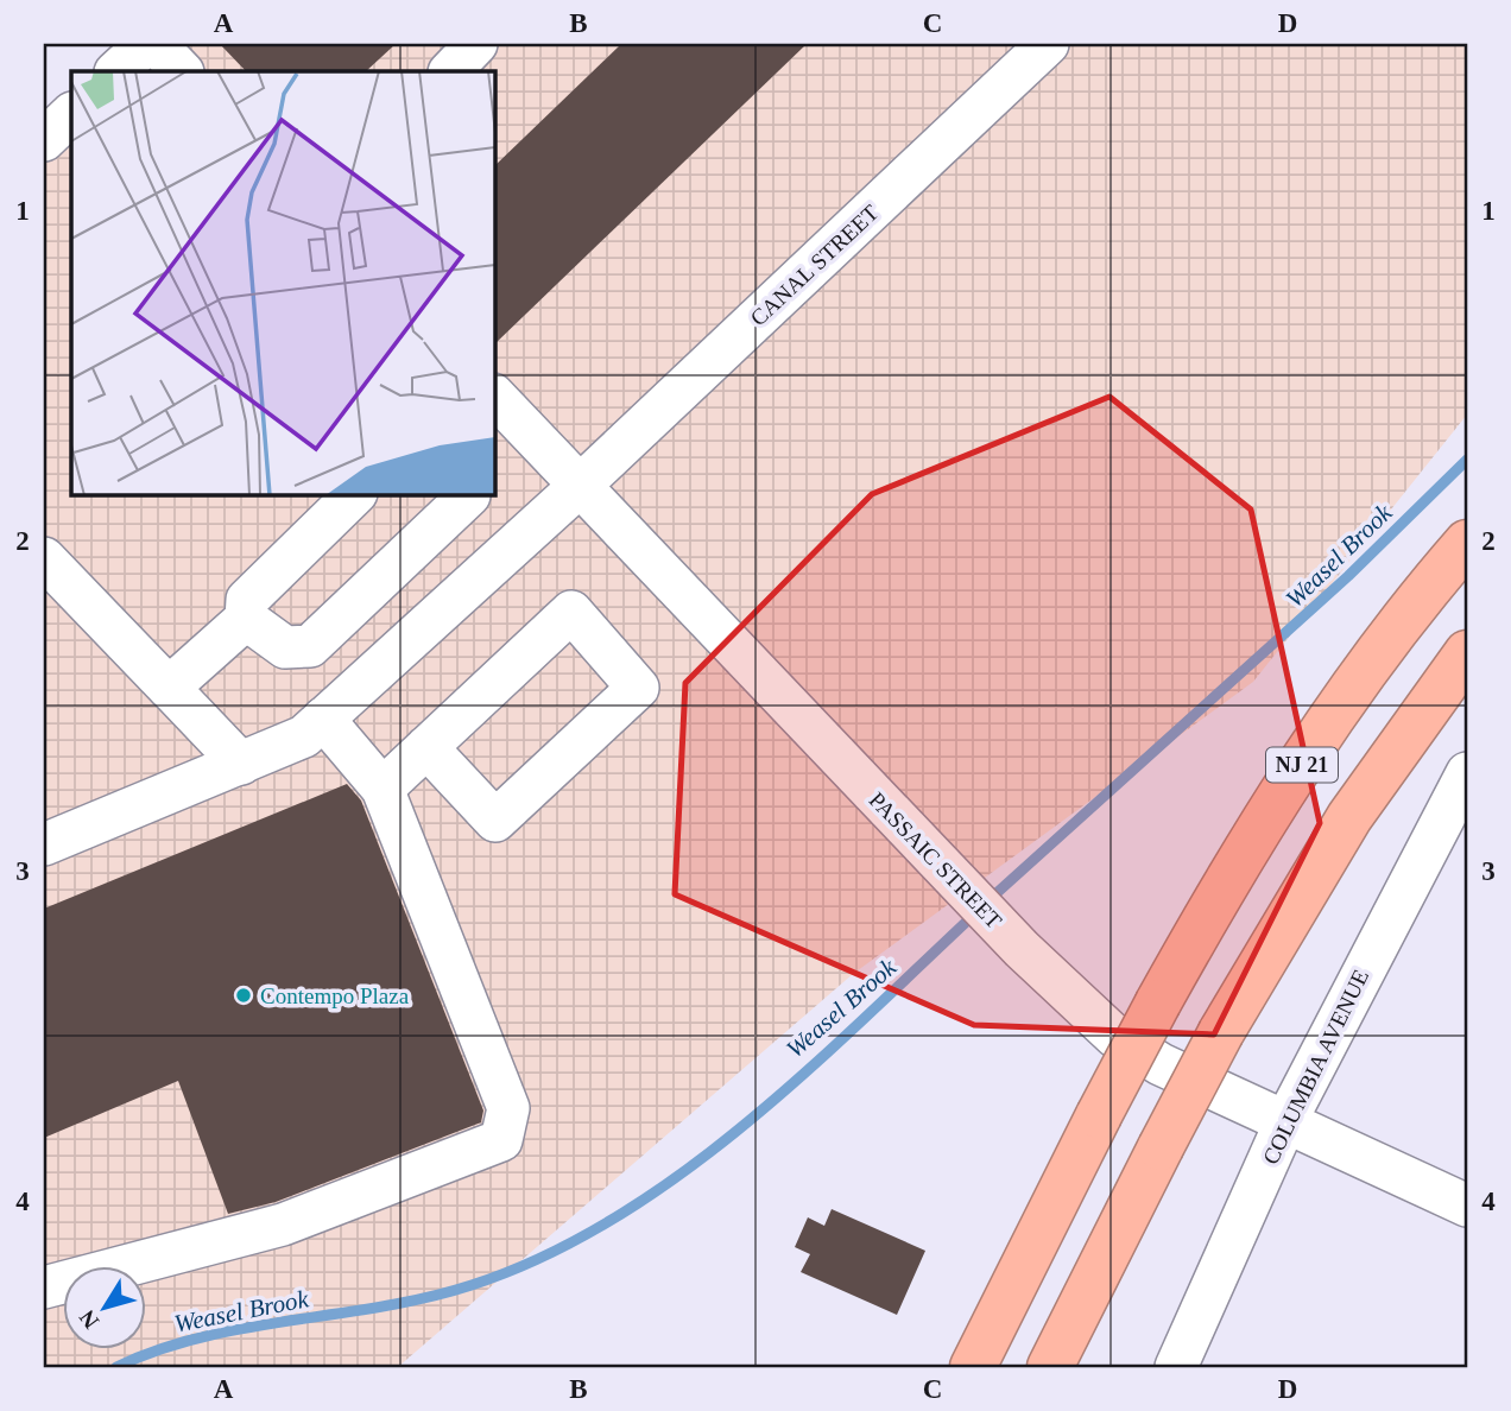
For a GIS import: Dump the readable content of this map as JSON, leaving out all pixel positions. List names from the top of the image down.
{
  "streets": {
    "highway": ["NJ 21"],
    "street": ["CANAL STREET", "PASSAIC STREET", "COLUMBIA AVENUE"]
  },
  "crossings": [
    ["CANAL STREET", "PASSAIC STREET"],
    ["PASSAIC STREET", "COLUMBIA AVENUE"]
  ],
  "water": ["Weasel Brook"],
  "places": ["Contempo Plaza"],
  "north": "bottom left",
  "grid": {
    "columns": [
      "A",
      "B",
      "C",
      "D"
    ],
    "rows": [
      "1",
      "2",
      "3",
      "4"
    ]
  }
}
